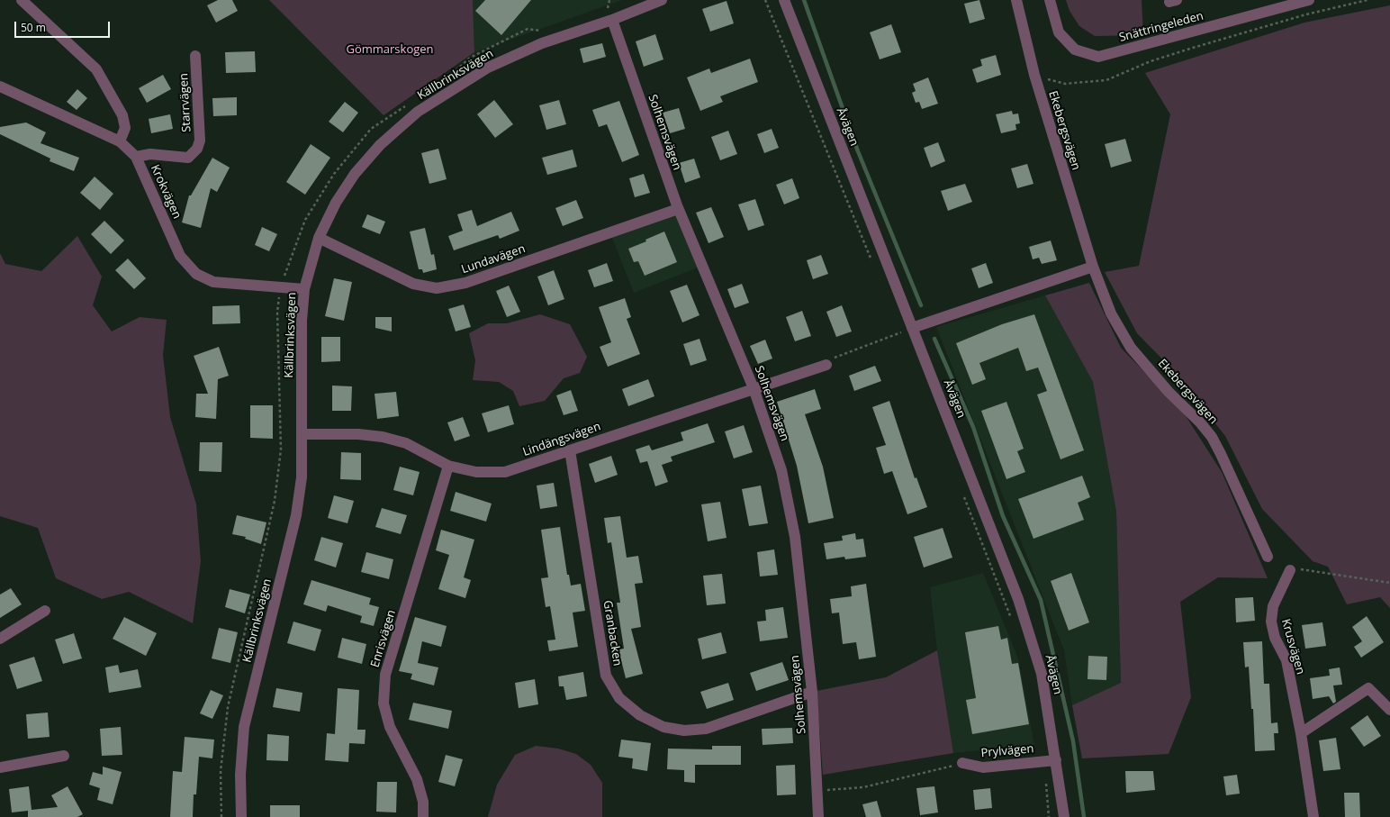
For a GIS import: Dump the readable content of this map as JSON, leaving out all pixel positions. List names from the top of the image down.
{
  "streets": {
    "street": [
      "Snättringeleden",
      "Källbrinksvägen",
      "Starrvägen",
      "Åvägen",
      "Ekebergsvägen",
      "Solhemsvägen",
      "Krokvägen",
      "Lundavägen",
      "Lindängsvägen",
      "Granbacken",
      "Enrisvägen",
      "Krusvägen",
      "Prylvägen"
    ]
  },
  "crossings": [
    ["Källbrinksvägen", "Solhemsvägen"],
    ["Källbrinksvägen", "Krokvägen"],
    ["Källbrinksvägen", "Lundavägen"],
    ["Källbrinksvägen", "Lindängsvägen"],
    ["Starrvägen", "Krokvägen"],
    ["Åvägen", "Prylvägen"],
    ["Solhemsvägen", "Lundavägen"],
    ["Solhemsvägen", "Lindängsvägen"],
    ["Solhemsvägen", "Granbacken"],
    ["Lindängsvägen", "Granbacken"],
    ["Lindängsvägen", "Enrisvägen"]
  ],
  "parks": ["Gömmarskogen"],
  "scale_bar": "50 m"
}
